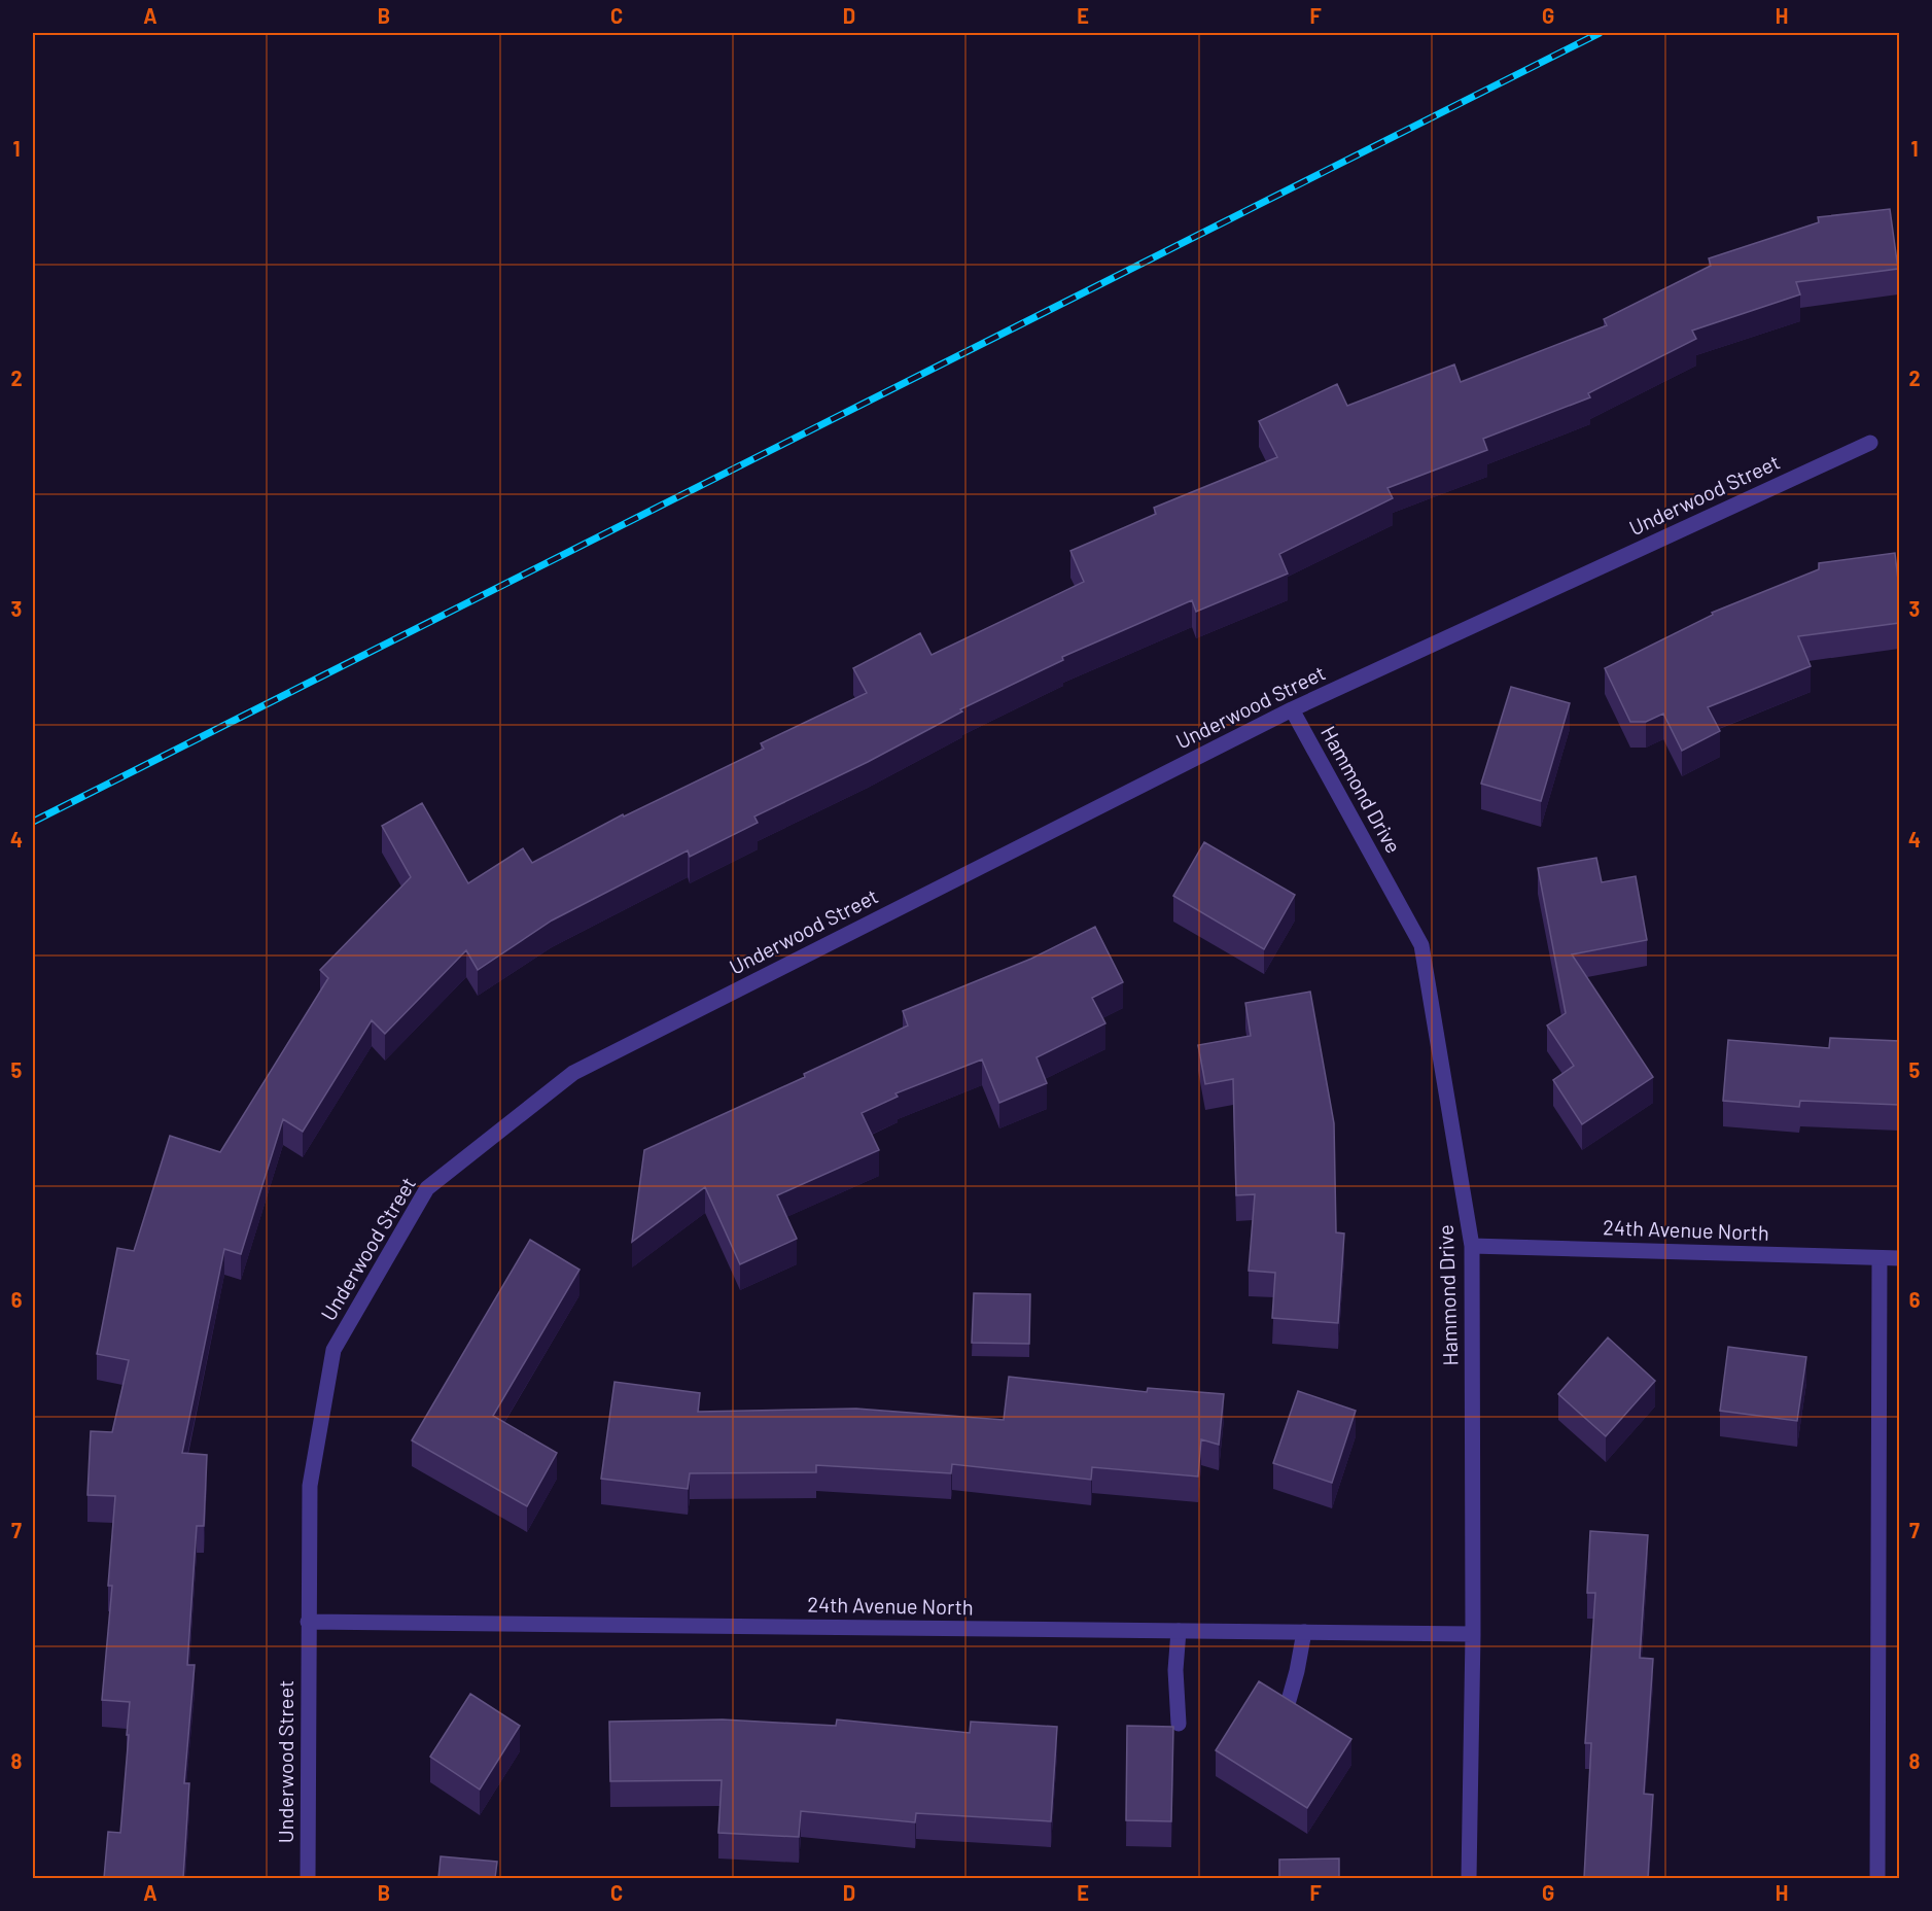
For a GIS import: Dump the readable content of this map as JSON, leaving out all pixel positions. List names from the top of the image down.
{
  "streets": {
    "street": ["Underwood Street", "Hammond Drive", "24th Avenue North"]
  },
  "crossings": [
    ["Underwood Street", "Hammond Drive"],
    ["Underwood Street", "24th Avenue North"],
    ["Hammond Drive", "24th Avenue North"]
  ],
  "grid": {
    "columns": [
      "A",
      "B",
      "C",
      "D",
      "E",
      "F",
      "G",
      "H"
    ],
    "rows": [
      "1",
      "2",
      "3",
      "4",
      "5",
      "6",
      "7",
      "8"
    ]
  }
}
